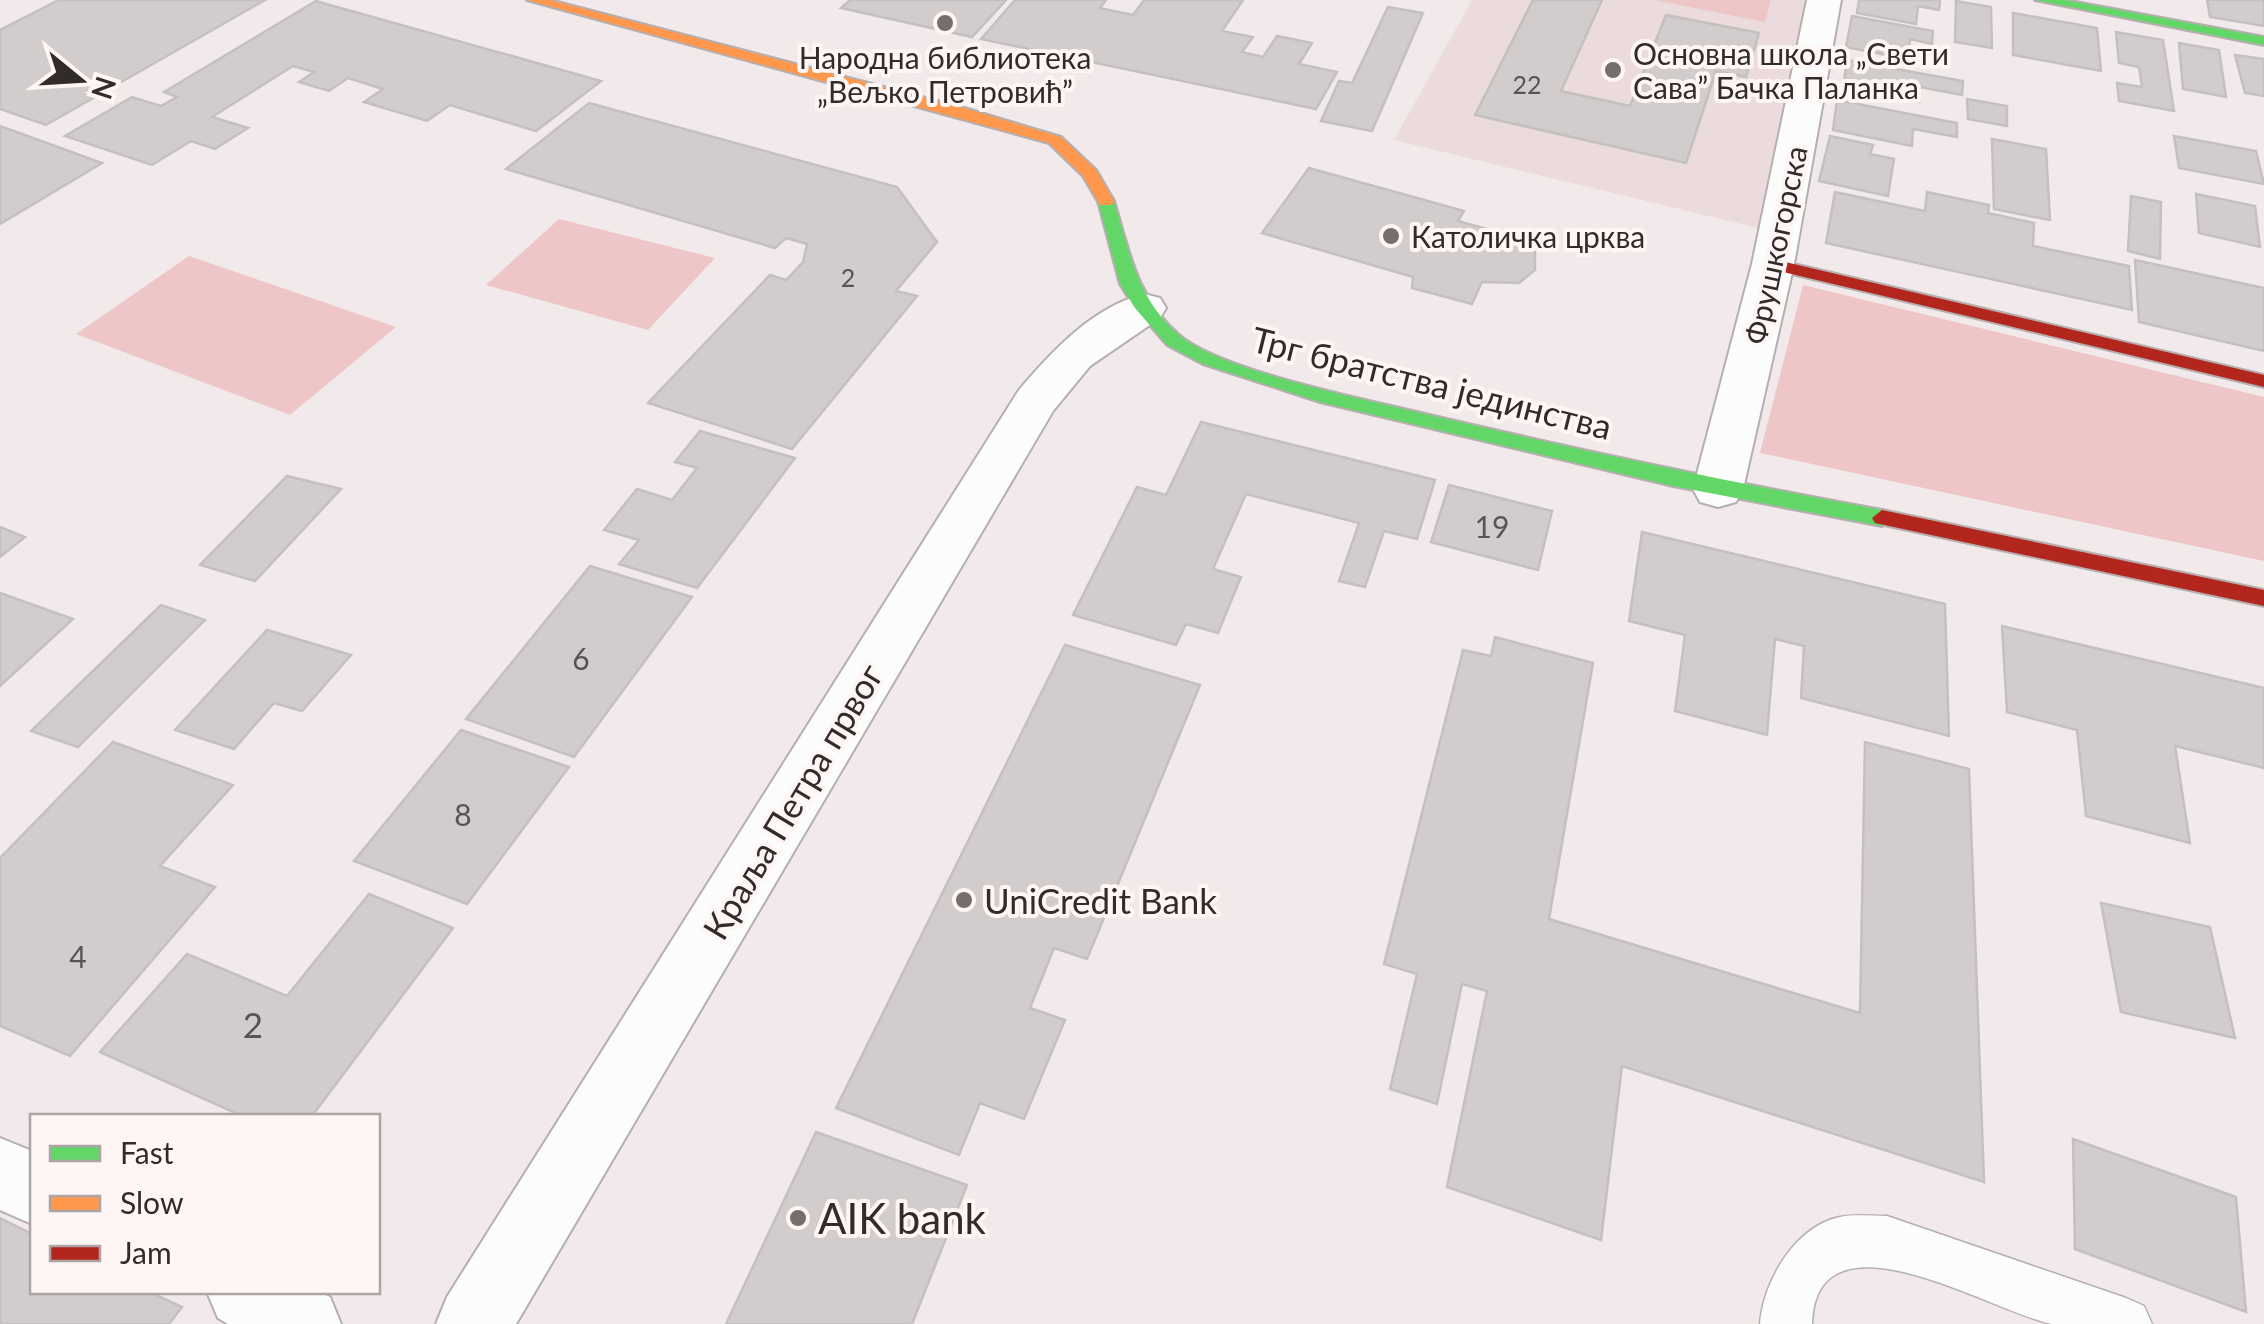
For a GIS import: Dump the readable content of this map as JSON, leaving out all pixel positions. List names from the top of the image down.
{
  "streets": {
    "street": ["Фрушкогорска", "Трг братства јединства", "Краља Петра првог"]
  },
  "crossings": [
    ["Фрушкогорска", "Трг братства јединства"],
    ["Трг братства јединства", "Краља Петра првог"]
  ],
  "places": [
    "Народна библиотека „Вељко Петровић”",
    "Основна школа „Свети Сава” Бачка Паланка",
    "Католичка црква",
    "UniCredit Bank",
    "AIK bank"
  ],
  "house_numbers": [
    "22",
    "2",
    "19",
    "6",
    "8",
    "4",
    "2"
  ],
  "legend": ["Fast", "Slow", "Jam"],
  "north": "right"
}
